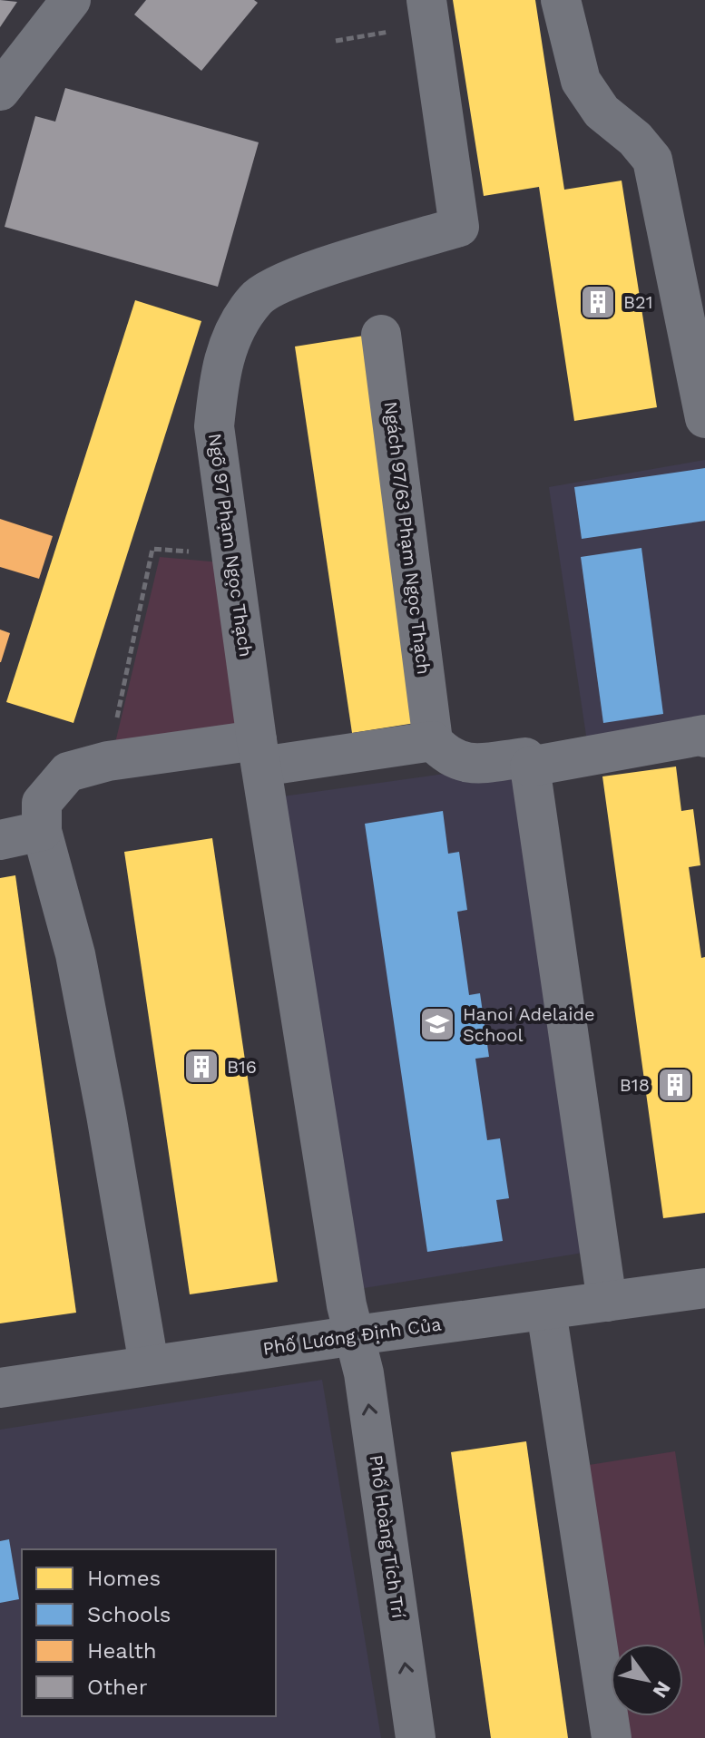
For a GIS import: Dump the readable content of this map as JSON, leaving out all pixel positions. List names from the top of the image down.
{
  "streets": {
    "street": [
      "Ngách 97/63 Phạm Ngọc Thạch",
      "Ngõ 97 Phạm Ngọc Thạch",
      "Phố Lương Định Của",
      "Phố Hoàng Tích Trí"
    ]
  },
  "crossings": [
    ["Ngõ 97 Phạm Ngọc Thạch", "Phố Lương Định Của"],
    ["Ngõ 97 Phạm Ngọc Thạch", "Phố Hoàng Tích Trí"],
    ["Phố Lương Định Của", "Phố Hoàng Tích Trí"]
  ],
  "places": {
    "building": ["B21", "B16", "B18"],
    "school or university": ["Hanoi Adelaide School"]
  },
  "legend": [
    "Homes",
    "Schools",
    "Health",
    "Other"
  ],
  "north": "bottom right"
}
